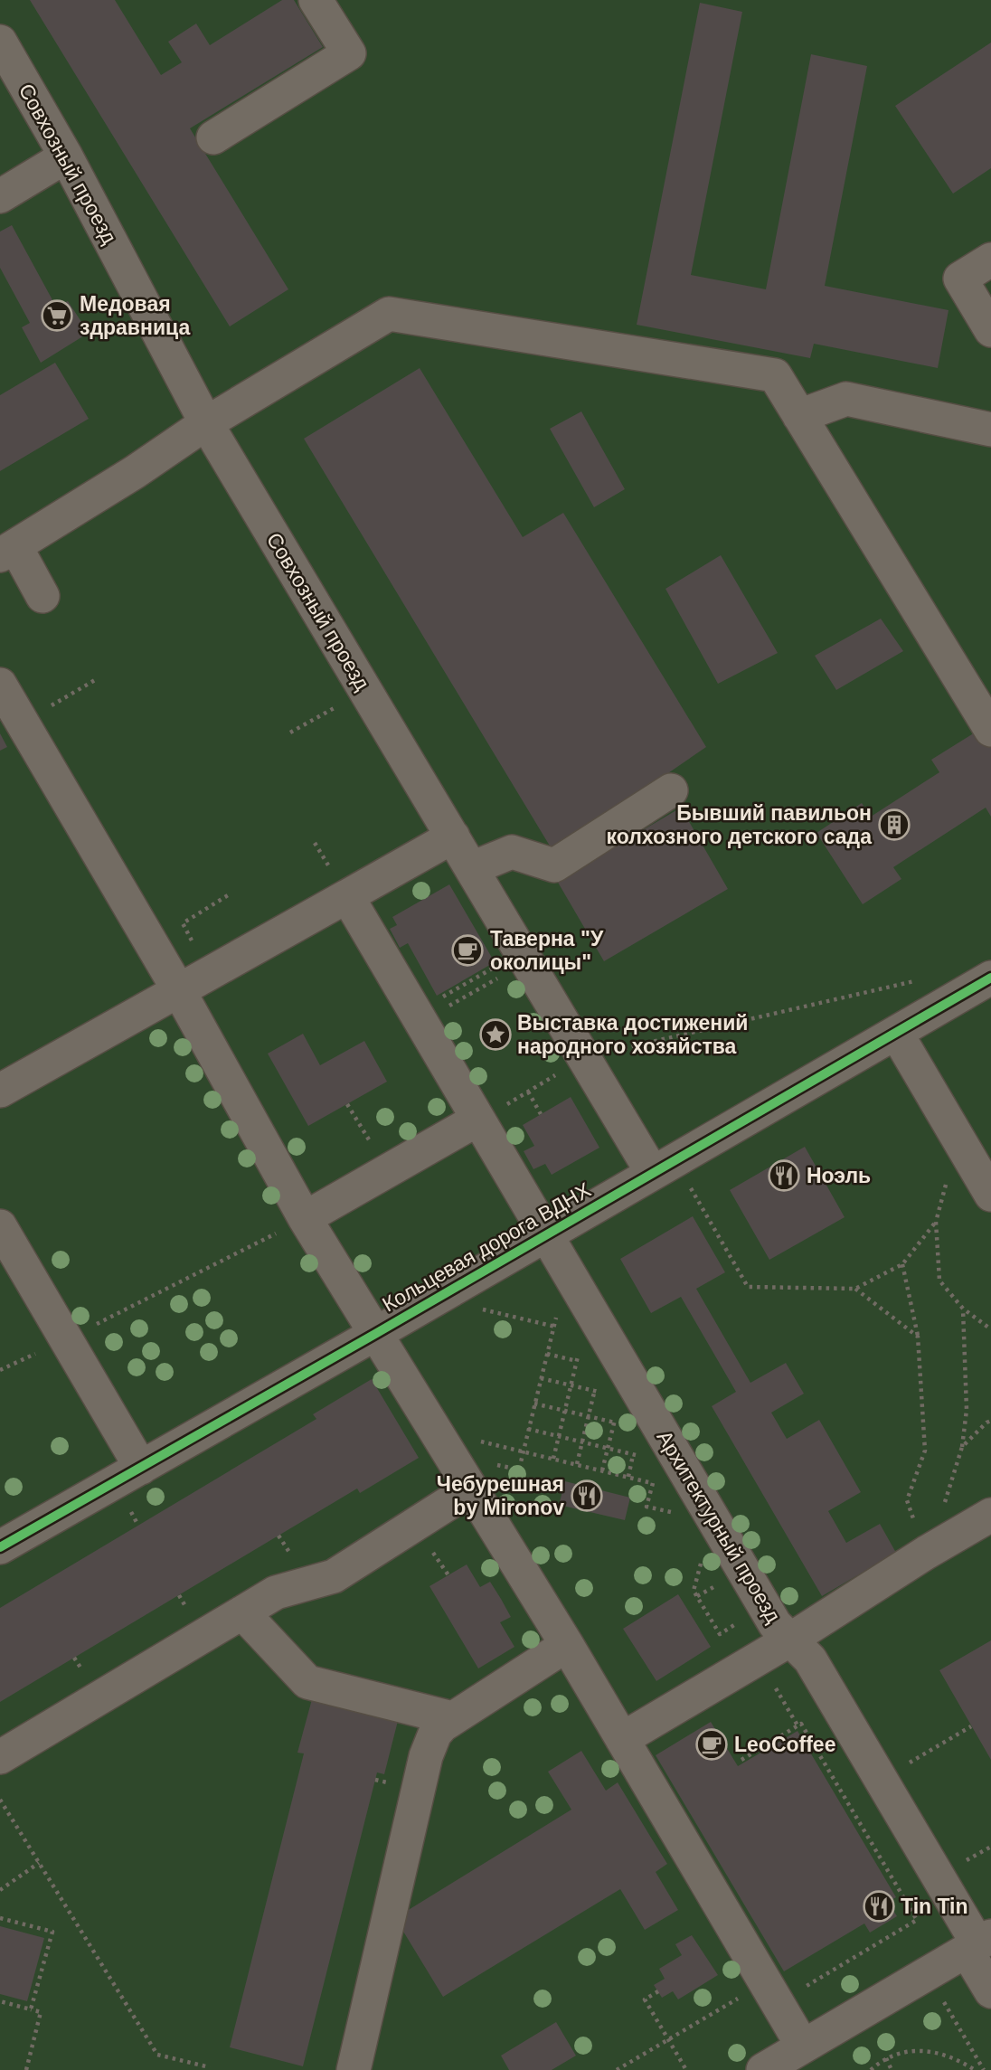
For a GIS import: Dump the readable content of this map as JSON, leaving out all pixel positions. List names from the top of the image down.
{
  "streets": {
    "street": ["Совхозный проезд", "Кольцевая дорога ВДНХ", "Архитектурный проезд"]
  },
  "crossings": [
    ["Совхозный проезд", "Кольцевая дорога ВДНХ"],
    ["Кольцевая дорога ВДНХ", "Архитектурный проезд"]
  ],
  "places": {
    "supermarket": ["Медовая здравница"],
    "building": ["Бывший павильон колхозного детского сада"],
    "cafe": ["Таверна \"У околицы\"", "LeoCoffee"],
    "place": ["Выставка достижений народного хозяйства"],
    "restaurant": ["Ноэль", "Чебурешная by Mironov", "Tin Tin"]
  }
}
